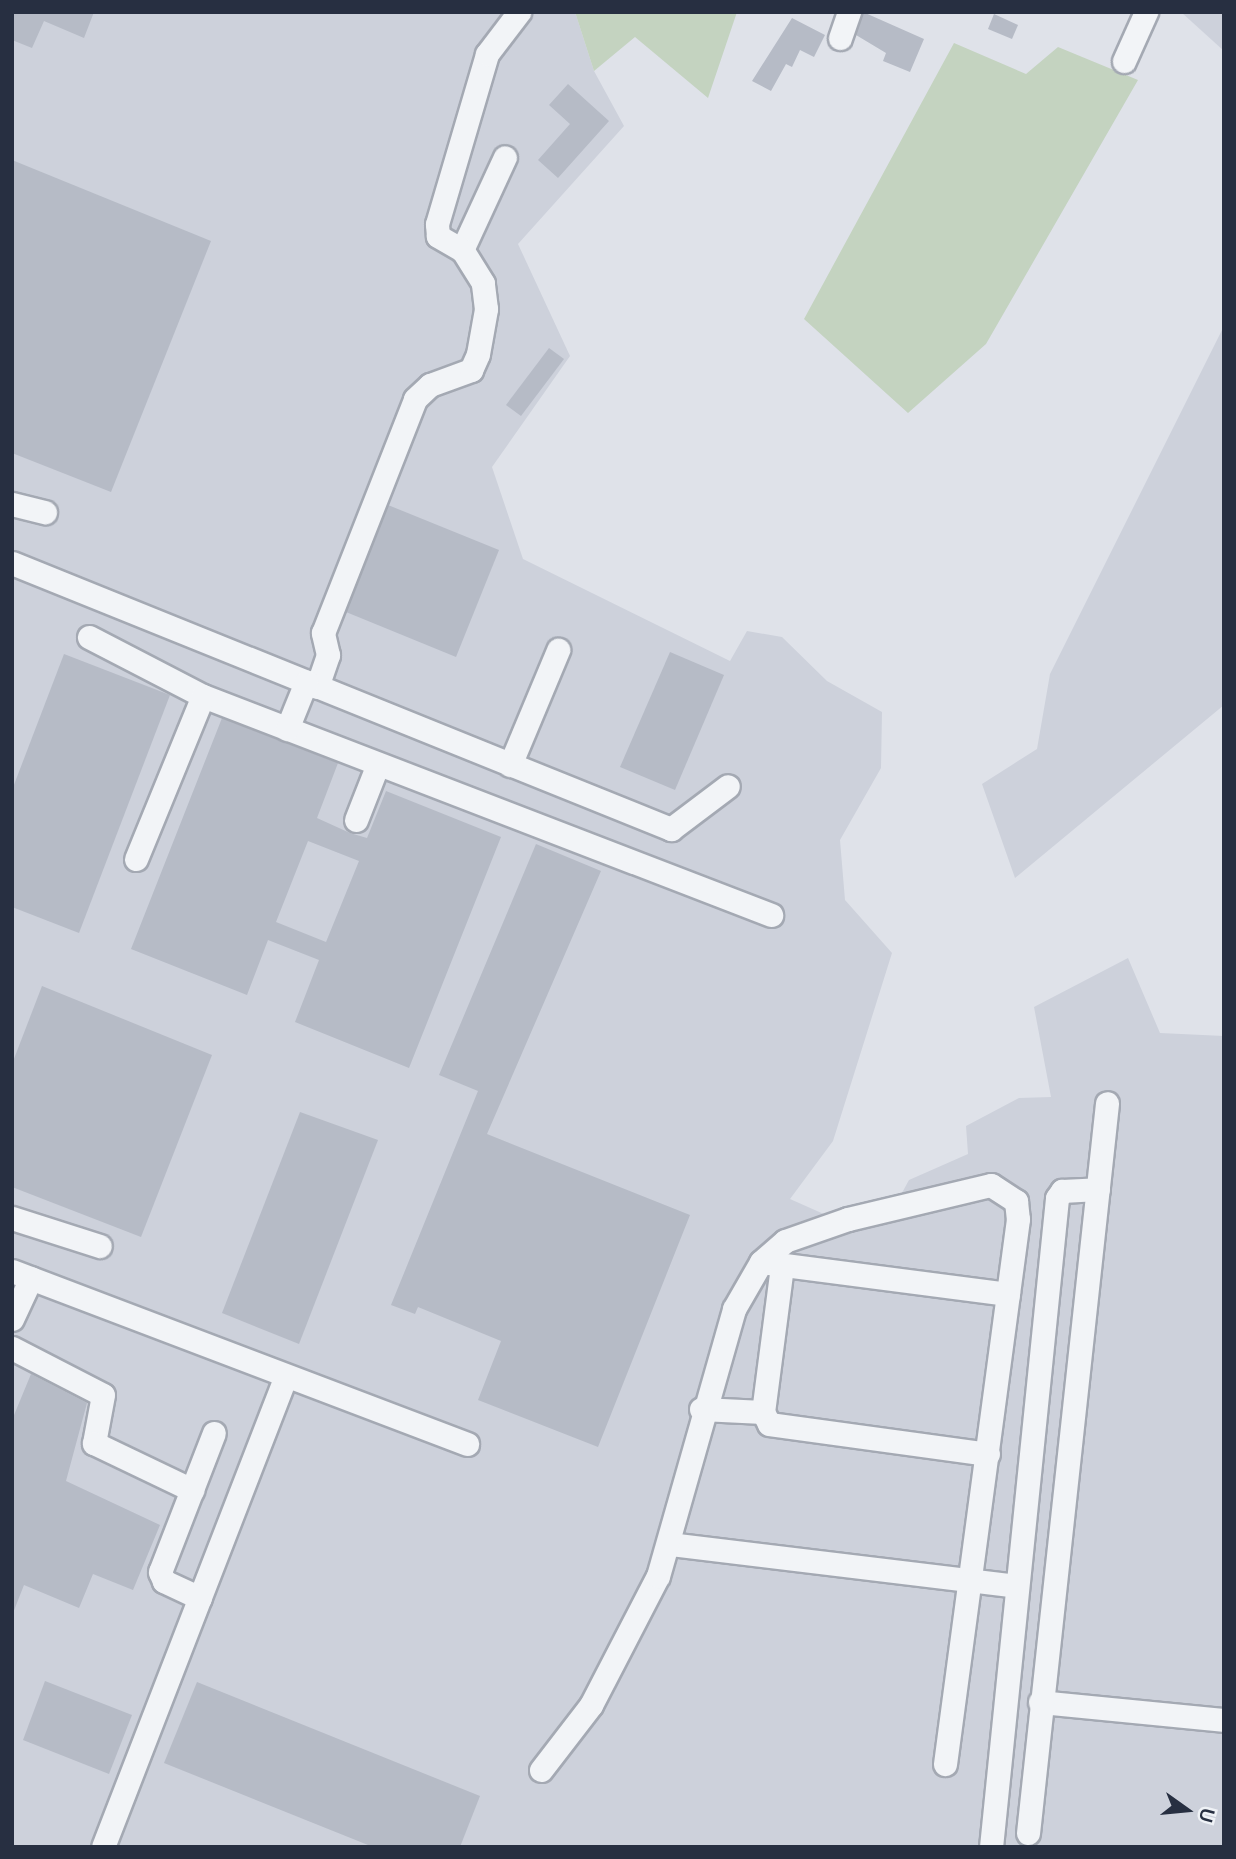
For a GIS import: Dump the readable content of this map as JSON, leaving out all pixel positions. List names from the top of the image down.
{
  "north": "right"
}
